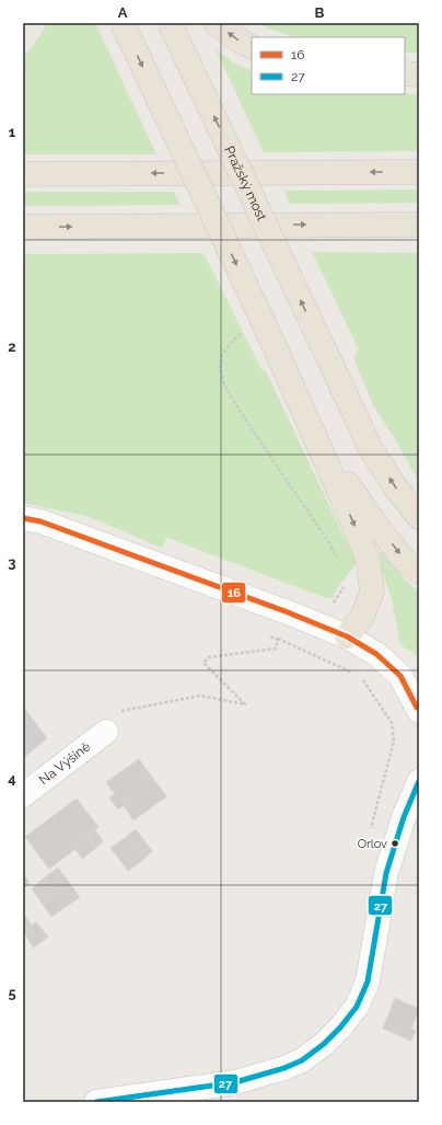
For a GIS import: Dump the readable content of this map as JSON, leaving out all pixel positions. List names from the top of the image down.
{
  "streets": {
    "highway": ["Pražský most"],
    "street": ["Na Výšině"]
  },
  "places": ["Orlov"],
  "lines": ["transit line 16", "transit line 27"],
  "legend": ["16", "27"],
  "grid": {
    "columns": ["A", "B"],
    "rows": [
      "1",
      "2",
      "3",
      "4",
      "5"
    ]
  }
}
